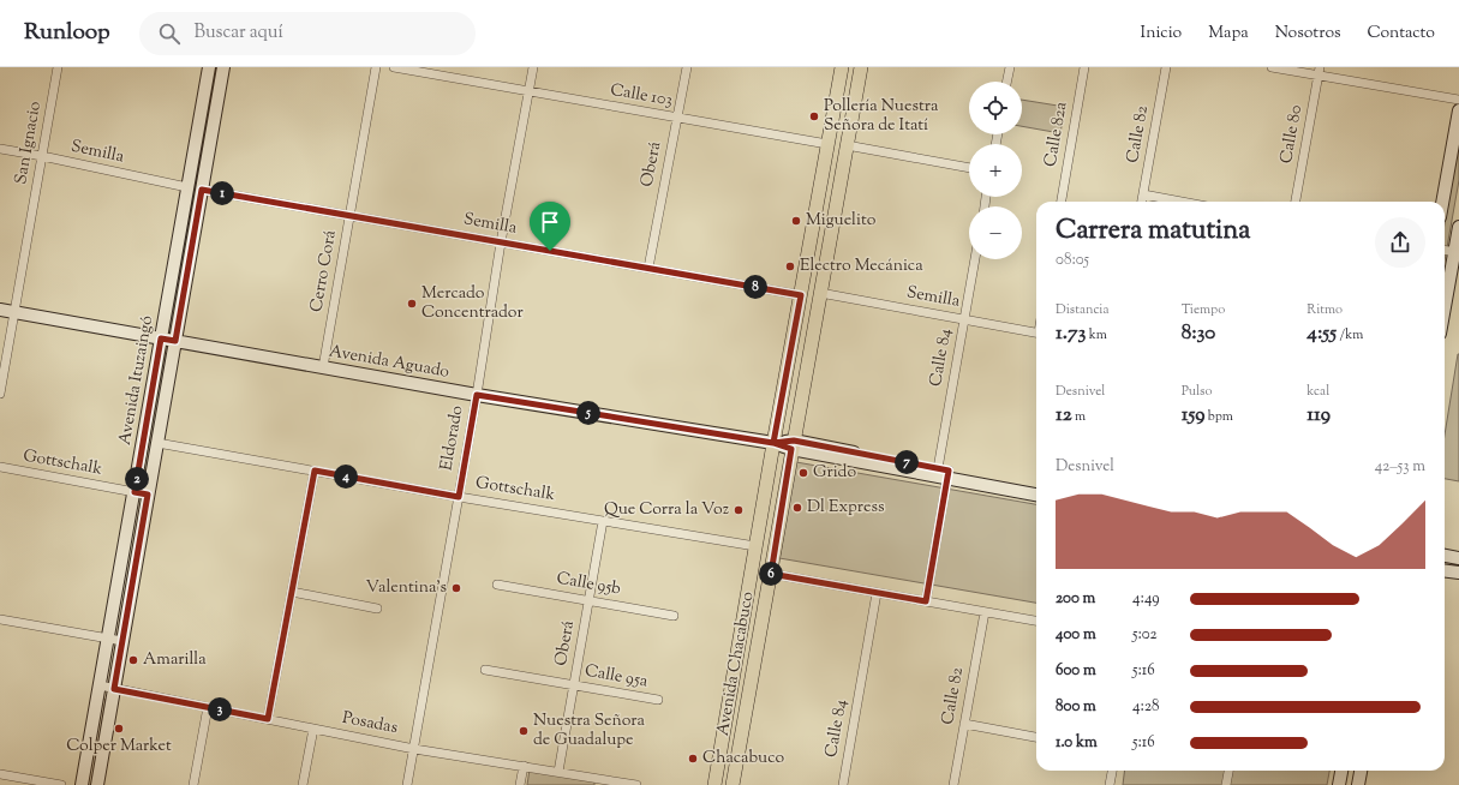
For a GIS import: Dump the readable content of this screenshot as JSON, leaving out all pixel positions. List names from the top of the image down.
{
  "streets": {
    "main road": ["Avenida Aguado", "Avenida Ituzaingó", "Avenida Chacabuco"],
    "street": [
      "Calle 103",
      "Calle 82a",
      "Calle 82",
      "Calle 80",
      "San Ignacio",
      "Semilla",
      "Oberá",
      "Cerro Corá",
      "Calle 84",
      "Eldorado",
      "Gottschalk",
      "Calle 95b",
      "Calle 95a",
      "Posadas"
    ]
  },
  "crossings": [
    ["Calle 103", "Oberá"],
    ["Calle 103", "Eldorado"],
    ["Calle 103", "Avenida Chacabuco"],
    ["San Ignacio", "Semilla"],
    ["San Ignacio", "Avenida Aguado"],
    ["Semilla", "Oberá"],
    ["Semilla", "Cerro Corá"],
    ["Semilla", "Calle 84"],
    ["Semilla", "Avenida Ituzaingó"],
    ["Semilla", "Eldorado"],
    ["Semilla", "Avenida Chacabuco"],
    ["Oberá", "Gottschalk"],
    ["Oberá", "Calle 95b"],
    ["Oberá", "Calle 95a"],
    ["Oberá", "Posadas"],
    ["Cerro Corá", "Avenida Aguado"],
    ["Calle 84", "Avenida Aguado"],
    ["Avenida Aguado", "Avenida Ituzaingó"],
    ["Avenida Aguado", "Eldorado"],
    ["Avenida Aguado", "Avenida Chacabuco"],
    ["Avenida Ituzaingó", "Gottschalk"],
    ["Avenida Ituzaingó", "Posadas"],
    ["Eldorado", "Gottschalk"],
    ["Eldorado", "Posadas"],
    ["Gottschalk", "Avenida Chacabuco"]
  ],
  "places": [
    "Pollería Nuestra Señora de Itatí",
    "Miguelito",
    "Electro Mecánica",
    "Mercado Concentrador",
    "Grido",
    "Dl Express",
    "Que Corra la Voz",
    "Valentina's",
    "Amarilla",
    "Colper Market",
    "Nuestra Señora de Guadalupe",
    "Chacabuco"
  ],
  "page": {
    "header": "Runloop",
    "search": "Buscar aquí",
    "nav": [
      "Inicio",
      "Mapa",
      "Nosotros",
      "Contacto"
    ],
    "map_buttons": ["+", "−"],
    "pins": [
      "1",
      "8",
      "5",
      "7",
      "4",
      "2",
      "6",
      "3"
    ],
    "heading": ["Carrera matutina", "08:05"],
    "stats": [
      ["Distancia", "1.73 km"],
      ["Tiempo", "8:30"],
      ["Ritmo", "4:55 /km"],
      ["Desnivel", "12 m"],
      ["Pulso", "159 bpm"],
      ["kcal", "119"]
    ],
    "chart": ["Desnivel", "42–53 m"],
    "list": [
      {
        "name": "200 m",
        "note": "4:49"
      },
      {
        "name": "400 m",
        "note": "5:02"
      },
      {
        "name": "600 m",
        "note": "5:16"
      },
      {
        "name": "800 m",
        "note": "4:28"
      },
      {
        "name": "1.0 km",
        "note": "5:16"
      }
    ]
  }
}
